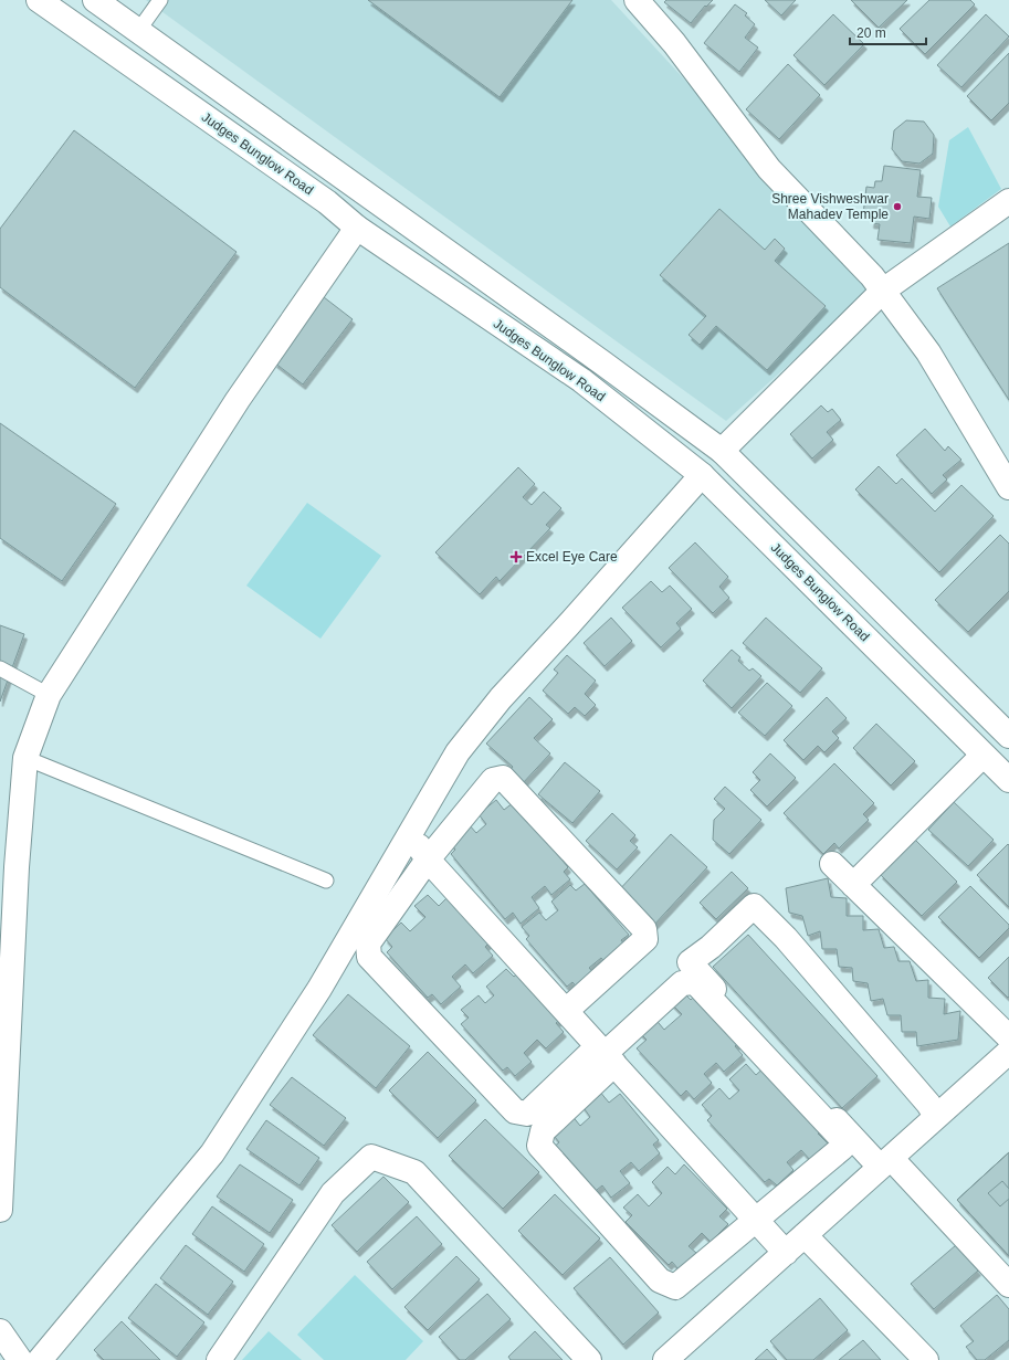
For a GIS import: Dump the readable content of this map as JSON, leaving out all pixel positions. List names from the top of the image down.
{
  "streets": {
    "street": ["Judges Bunglow Road"]
  },
  "places": {
    "other": ["Shree Vishweshwar Mahadev Temple"],
    "health": ["Excel Eye Care"]
  },
  "scale_bar": "20 m"
}
